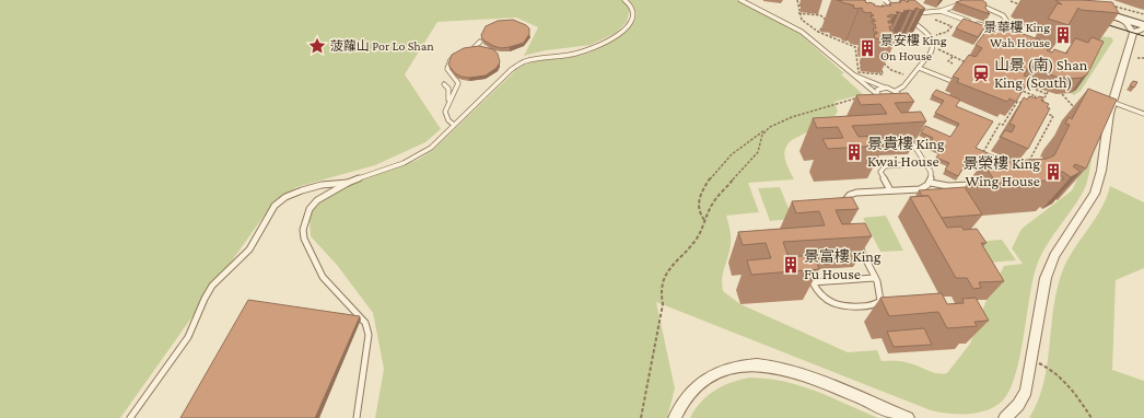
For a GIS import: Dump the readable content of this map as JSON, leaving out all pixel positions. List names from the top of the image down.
{
  "places": {
    "building": [
      "景華樓 King Wah House",
      "景安樓 King On House",
      "景貴樓 King Kwai House",
      "景榮樓 King Wing House",
      "景富樓 King Fu House"
    ],
    "place": ["菠蘿山 Por Lo Shan"],
    "station": ["山景 (南) Shan King (South)"]
  }
}
